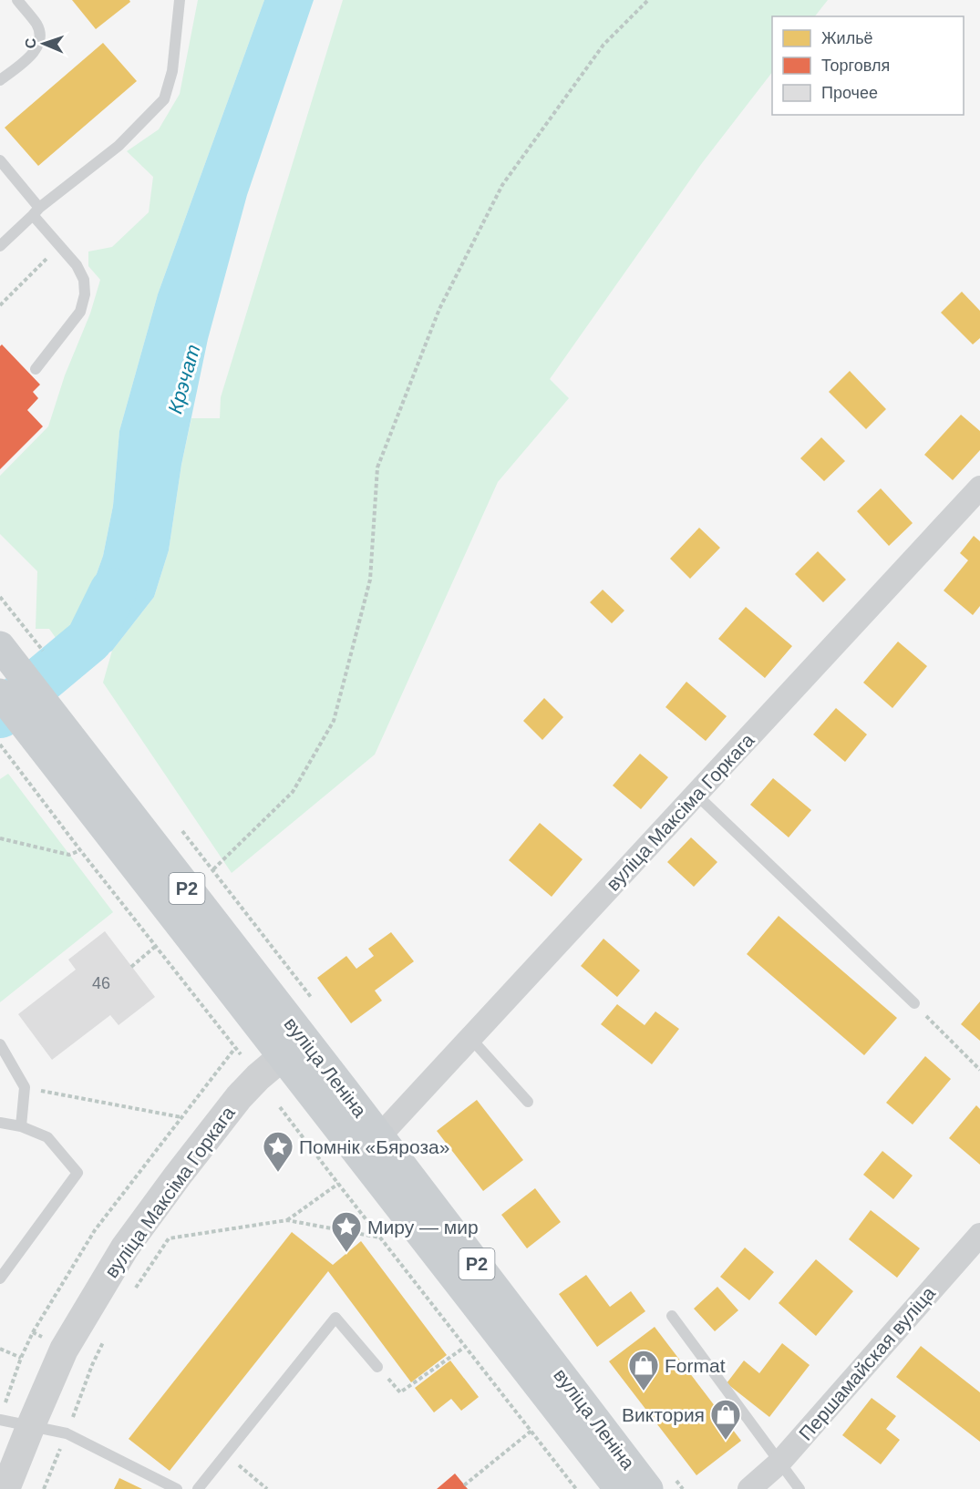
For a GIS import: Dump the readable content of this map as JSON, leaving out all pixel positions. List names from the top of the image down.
{
  "streets": {
    "main road": ["Р2", "вуліца Леніна"],
    "street": ["вуліца Максіма Горкага", "Першамайская вуліца"]
  },
  "crossings": [
    ["вуліца Максіма Горкага", "вуліца Леніна"]
  ],
  "water": ["Крэчат"],
  "places": {
    "place": ["Помнік «Бяроза»", "Миру — мир"],
    "shop": ["Format", "Виктория"]
  },
  "house_numbers": ["46"],
  "legend": ["Жильё", "Торговля", "Прочее"],
  "north": "left"
}
